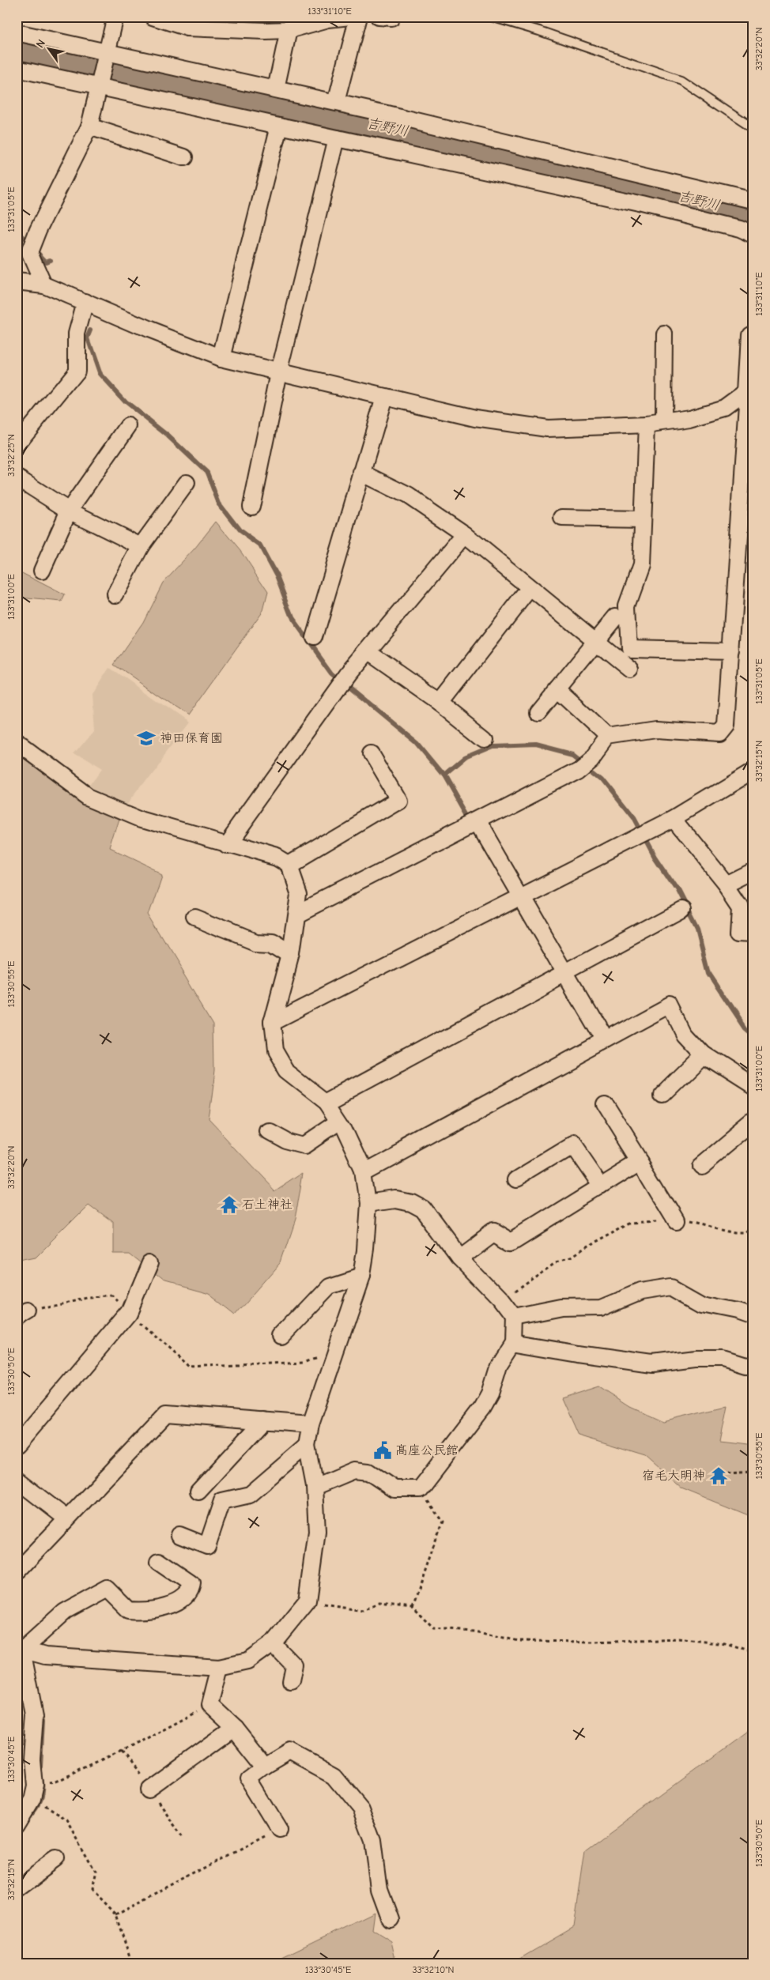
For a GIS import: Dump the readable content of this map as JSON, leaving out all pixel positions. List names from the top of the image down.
{
  "water": ["吉野川"],
  "places": {
    "school or university": ["神田保育園"],
    "temple": ["石土神社", "宿毛大明神"],
    "public building": ["髙座公民館"]
  },
  "north": "top left",
  "coordinates": [
    "133°31'10\"E",
    "33°32'20\"N",
    "133°31'05\"E",
    "33°32'25\"N",
    "133°31'00\"E",
    "33°32'15\"N",
    "133°30'55\"E",
    "133°30'50\"E",
    "133°30'45\"E",
    "33°32'10\"N"
  ]
}
